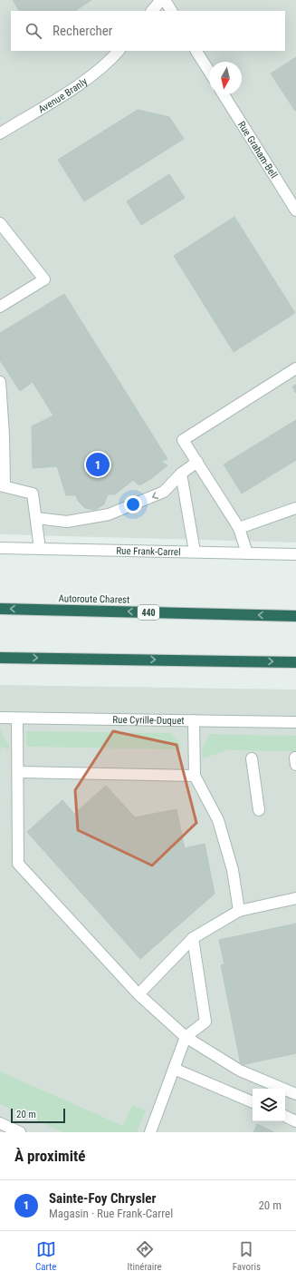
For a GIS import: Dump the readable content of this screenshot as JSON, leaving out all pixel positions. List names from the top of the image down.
{
  "streets": {
    "highway": ["Autoroute Charest", "440"],
    "street": [
      "Avenue Branly",
      "Rue Graham-Bell",
      "Rue Frank-Carrel",
      "Rue Cyrille-Duquet"
    ]
  },
  "scale_bar": "20 m",
  "north": "bottom",
  "page": {
    "search": "Rechercher",
    "pins": "1",
    "scale": "20 m",
    "heading": "À proximité",
    "list": [
      {
        "mark": "1",
        "name": "Sainte-Foy Chrysler",
        "note": "Magasin · Rue Frank-Carrel",
        "value": "20 m"
      }
    ],
    "nav": ["Carte", "Itinéraire", "Favoris"]
  }
}
